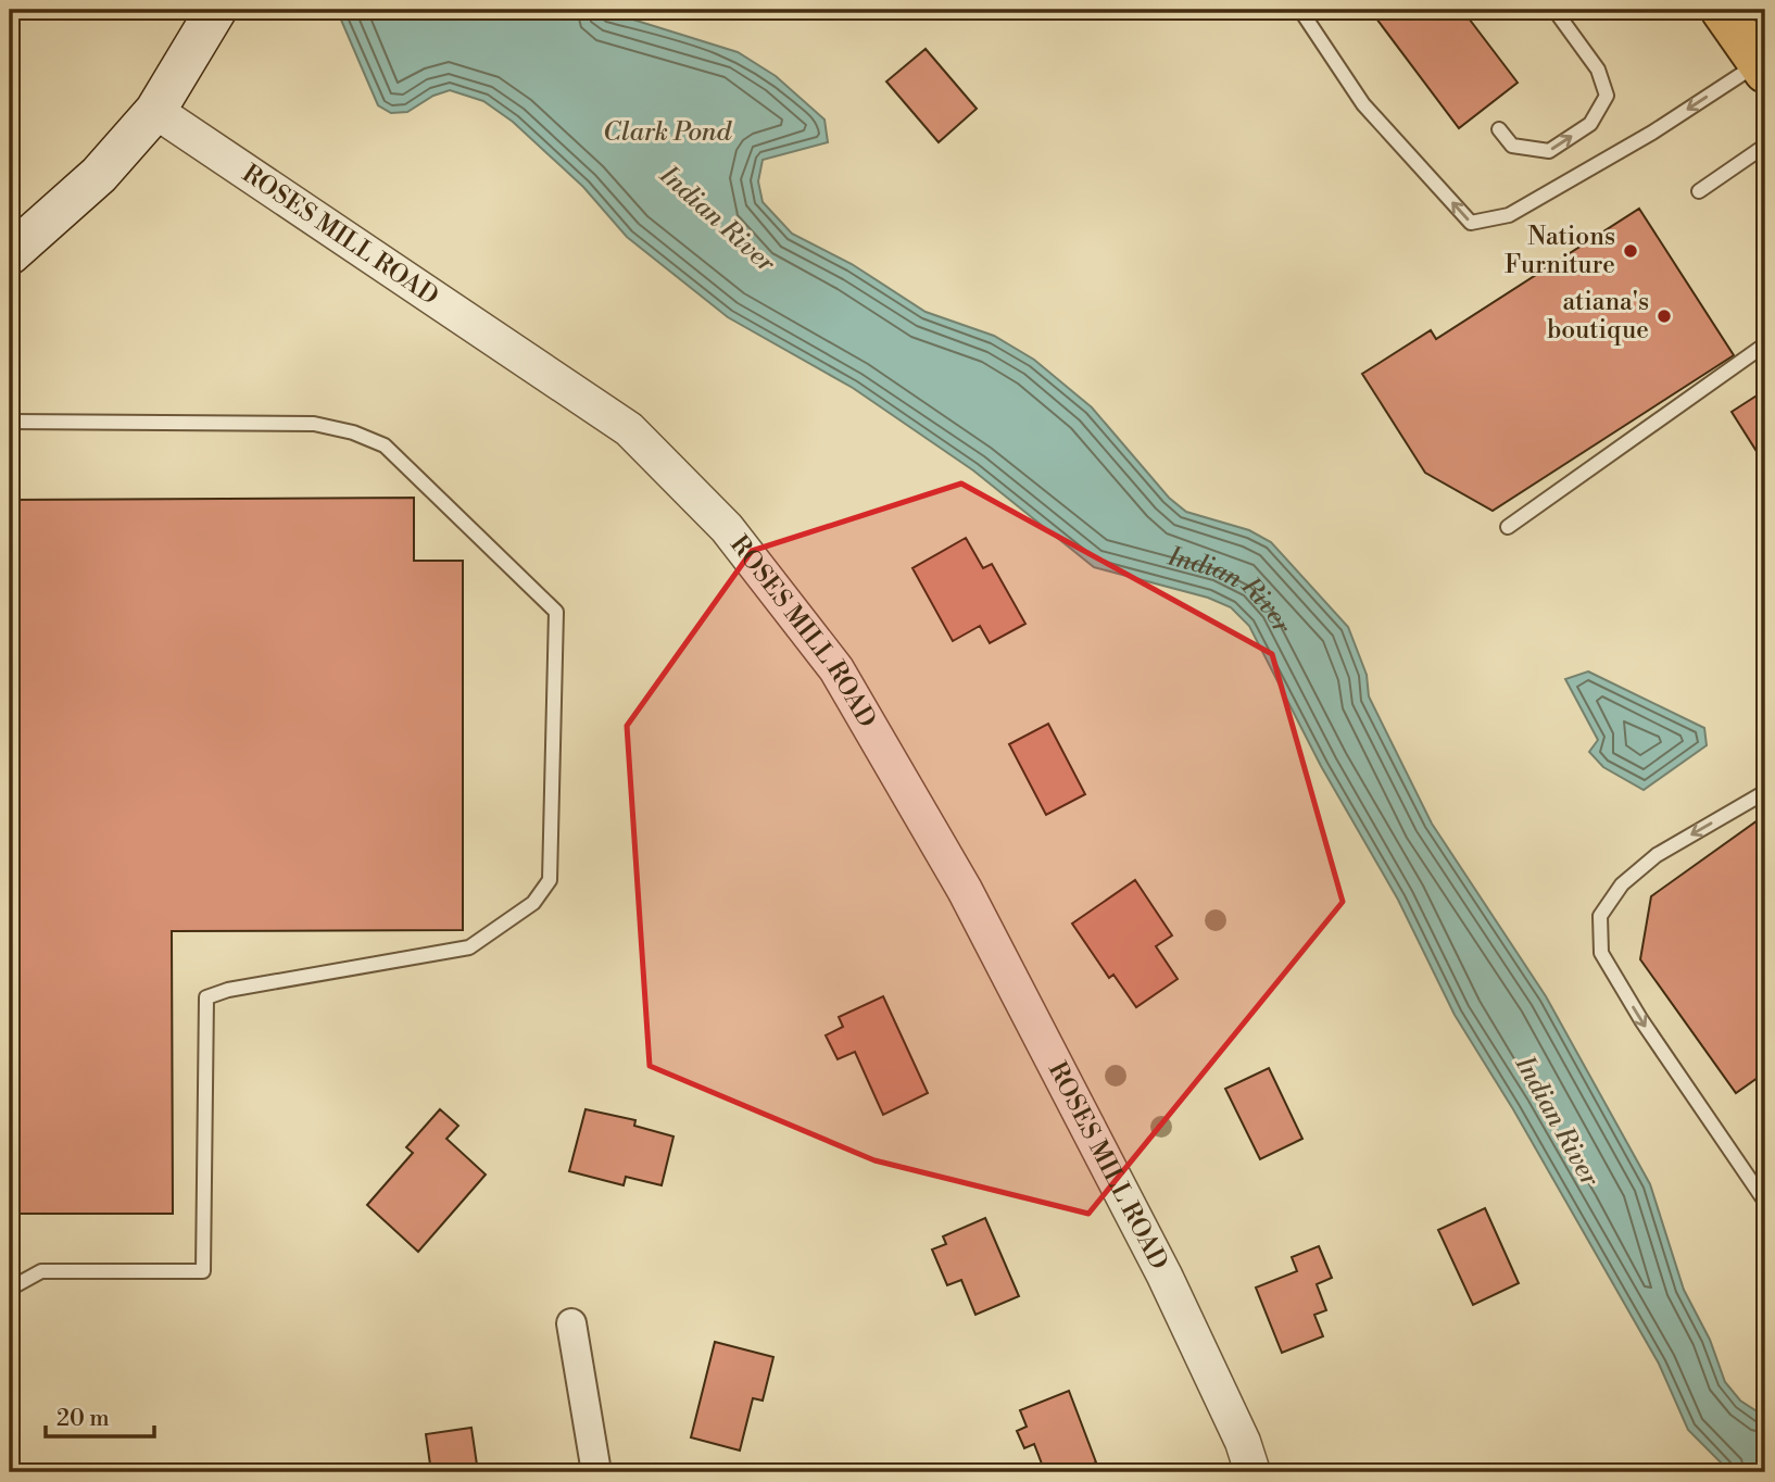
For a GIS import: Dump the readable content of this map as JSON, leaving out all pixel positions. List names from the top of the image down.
{
  "streets": {
    "street": ["ROSES MILL ROAD"]
  },
  "water": ["Clark Pond", "Indian River"],
  "places": ["Nations Furniture", "atiana's boutique"],
  "scale_bar": "20 m"
}
